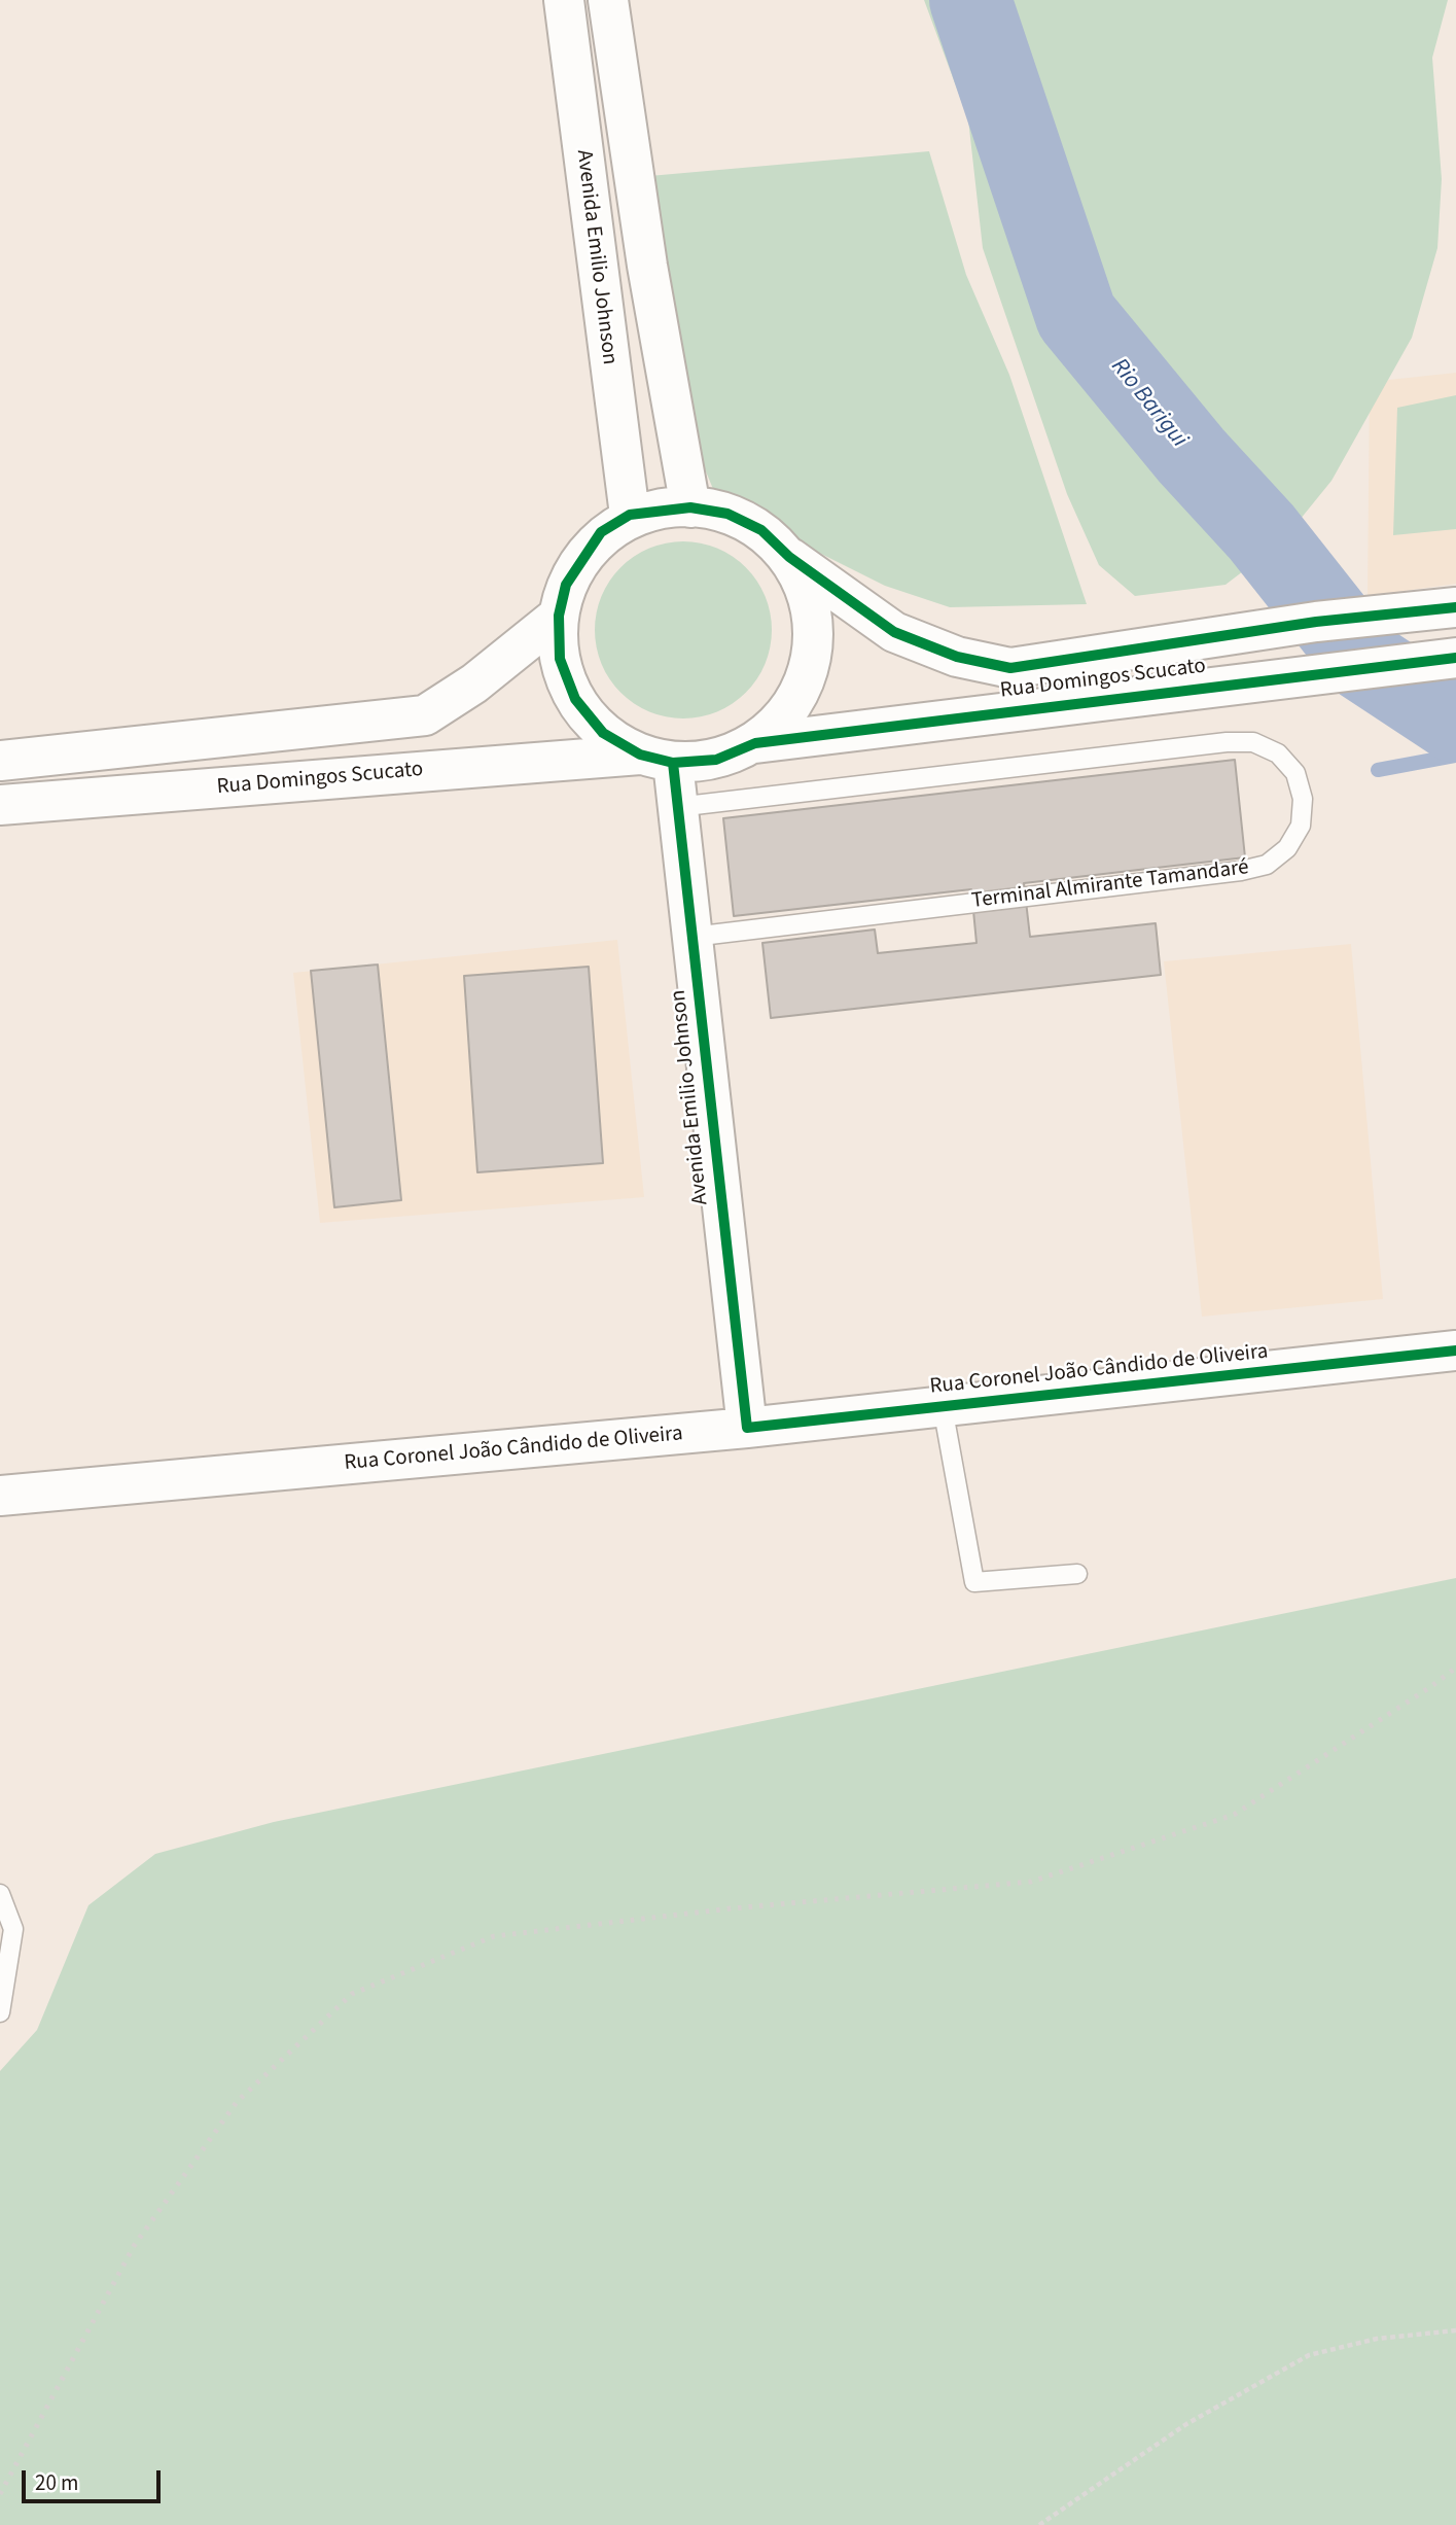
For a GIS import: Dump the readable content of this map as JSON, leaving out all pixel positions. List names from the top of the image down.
{
  "streets": {
    "main road": ["Avenida Emilio Johnson", "Rua Domingos Scucato", "Rua Coronel João Cândido de Oliveira"],
    "lane": ["Terminal Almirante Tamandaré"]
  },
  "crossings": [
    ["Avenida Emilio Johnson", "Rua Domingos Scucato"],
    ["Avenida Emilio Johnson", "Terminal Almirante Tamandaré"],
    ["Avenida Emilio Johnson", "Rua Coronel João Cândido de Oliveira"]
  ],
  "water": ["Rio Barigui"],
  "scale_bar": "20 m"
}
